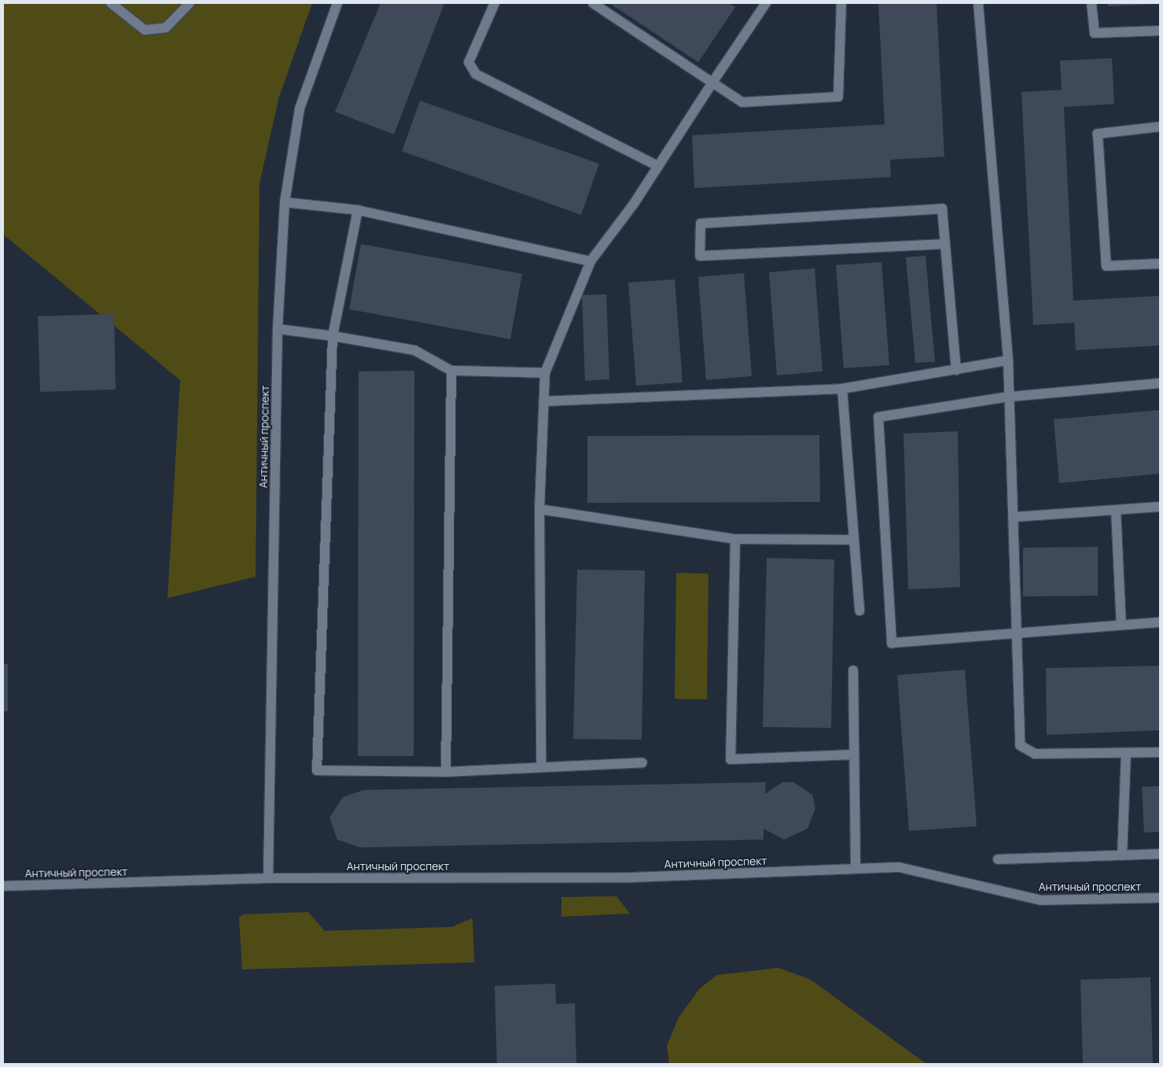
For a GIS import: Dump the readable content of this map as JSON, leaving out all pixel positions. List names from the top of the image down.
{
  "streets": {
    "street": ["Античный проспект"]
  }
}
